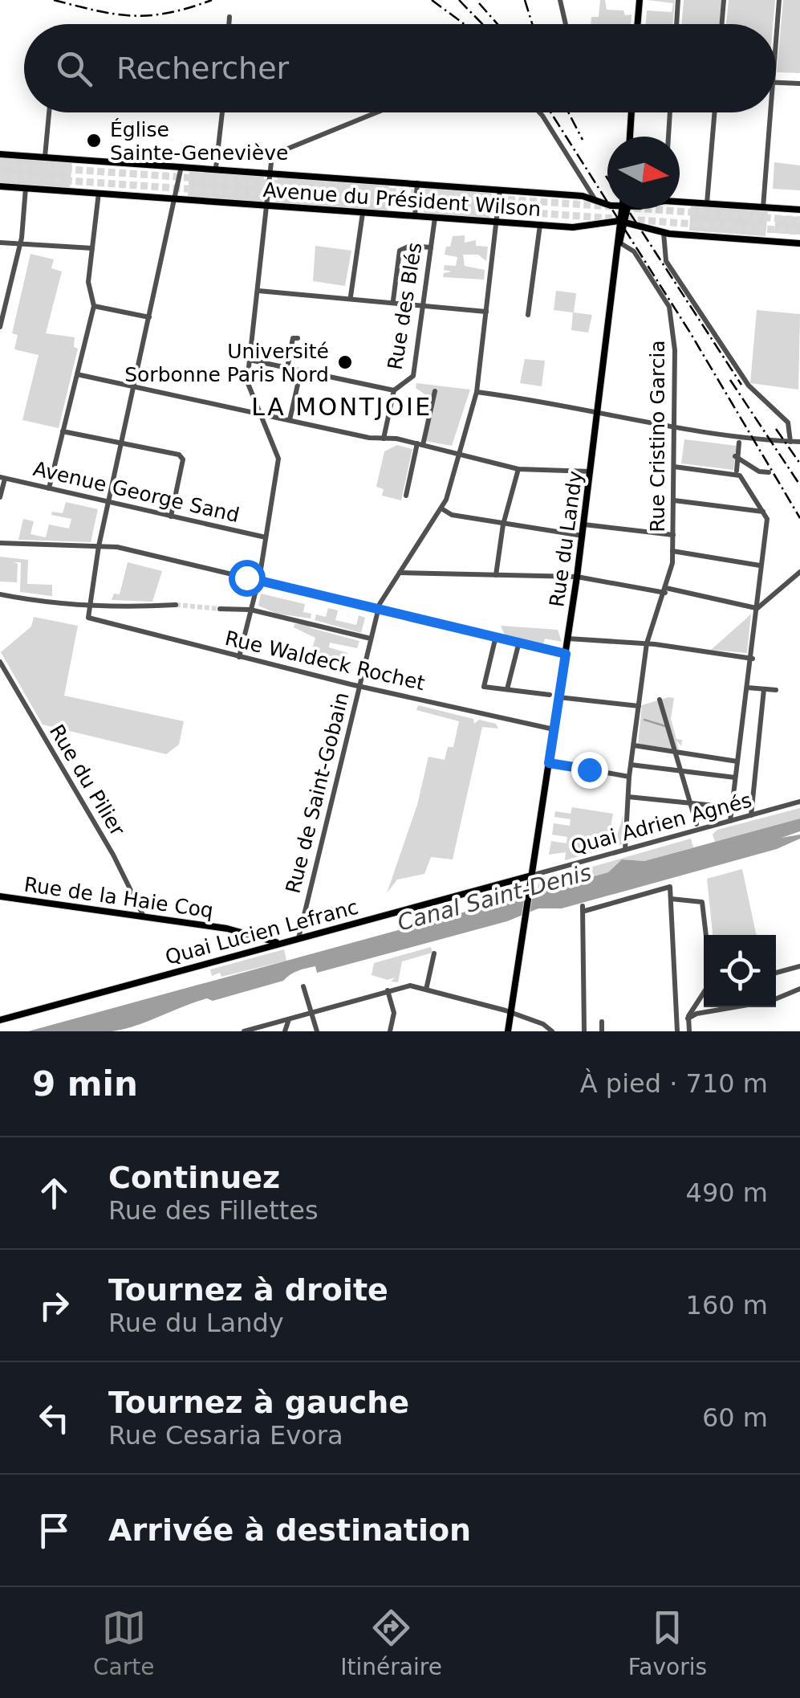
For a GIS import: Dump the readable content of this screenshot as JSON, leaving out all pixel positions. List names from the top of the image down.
{
  "streets": {
    "main road": [
      "Avenue du Président Wilson",
      "Rue du Landy",
      "Rue de la Haie Coq",
      "Quai Lucien Lefranc"
    ],
    "street": [
      "Rue des Blés",
      "Rue Cristino Garcia",
      "Avenue George Sand",
      "Rue Waldeck Rochet",
      "Rue du Pilier",
      "Rue de Saint-Gobain",
      "Quai Adrien Agnés"
    ]
  },
  "crossings": [
    ["Avenue du Président Wilson", "Rue des Blés"],
    ["Avenue du Président Wilson", "Rue du Landy"],
    ["Avenue du Président Wilson", "Rue de Saint-Gobain"],
    ["Rue Cristino Garcia", "Rue du Landy"],
    ["Rue Cristino Garcia", "Quai Adrien Agnés"],
    ["Rue du Landy", "Rue Waldeck Rochet"],
    ["Rue du Landy", "Quai Adrien Agnés"],
    ["Rue du Landy", "Quai Lucien Lefranc"],
    ["Rue Waldeck Rochet", "Rue de Saint-Gobain"],
    ["Rue du Pilier", "Rue de la Haie Coq"],
    ["Rue de Saint-Gobain", "Quai Lucien Lefranc"],
    ["Quai Adrien Agnés", "Quai Lucien Lefranc"],
    ["Rue de la Haie Coq", "Quai Lucien Lefranc"]
  ],
  "districts": ["LA MONTJOIE"],
  "water": ["Canal Saint-Denis"],
  "places": ["Église Sainte-Geneviève", "Université Sorbonne Paris Nord"],
  "north": "right",
  "page": {
    "search": "Rechercher",
    "heading": ["9 min", "À pied · 710 m"],
    "list": [
      ["Continuez", "Rue des Fillettes", "490 m"],
      ["Tournez à droite", "Rue du Landy", "160 m"],
      ["Tournez à gauche", "Rue Cesaria Evora", "60 m"],
      "Arrivée à destination"
    ],
    "nav": ["Carte", "Itinéraire", "Favoris"]
  }
}
